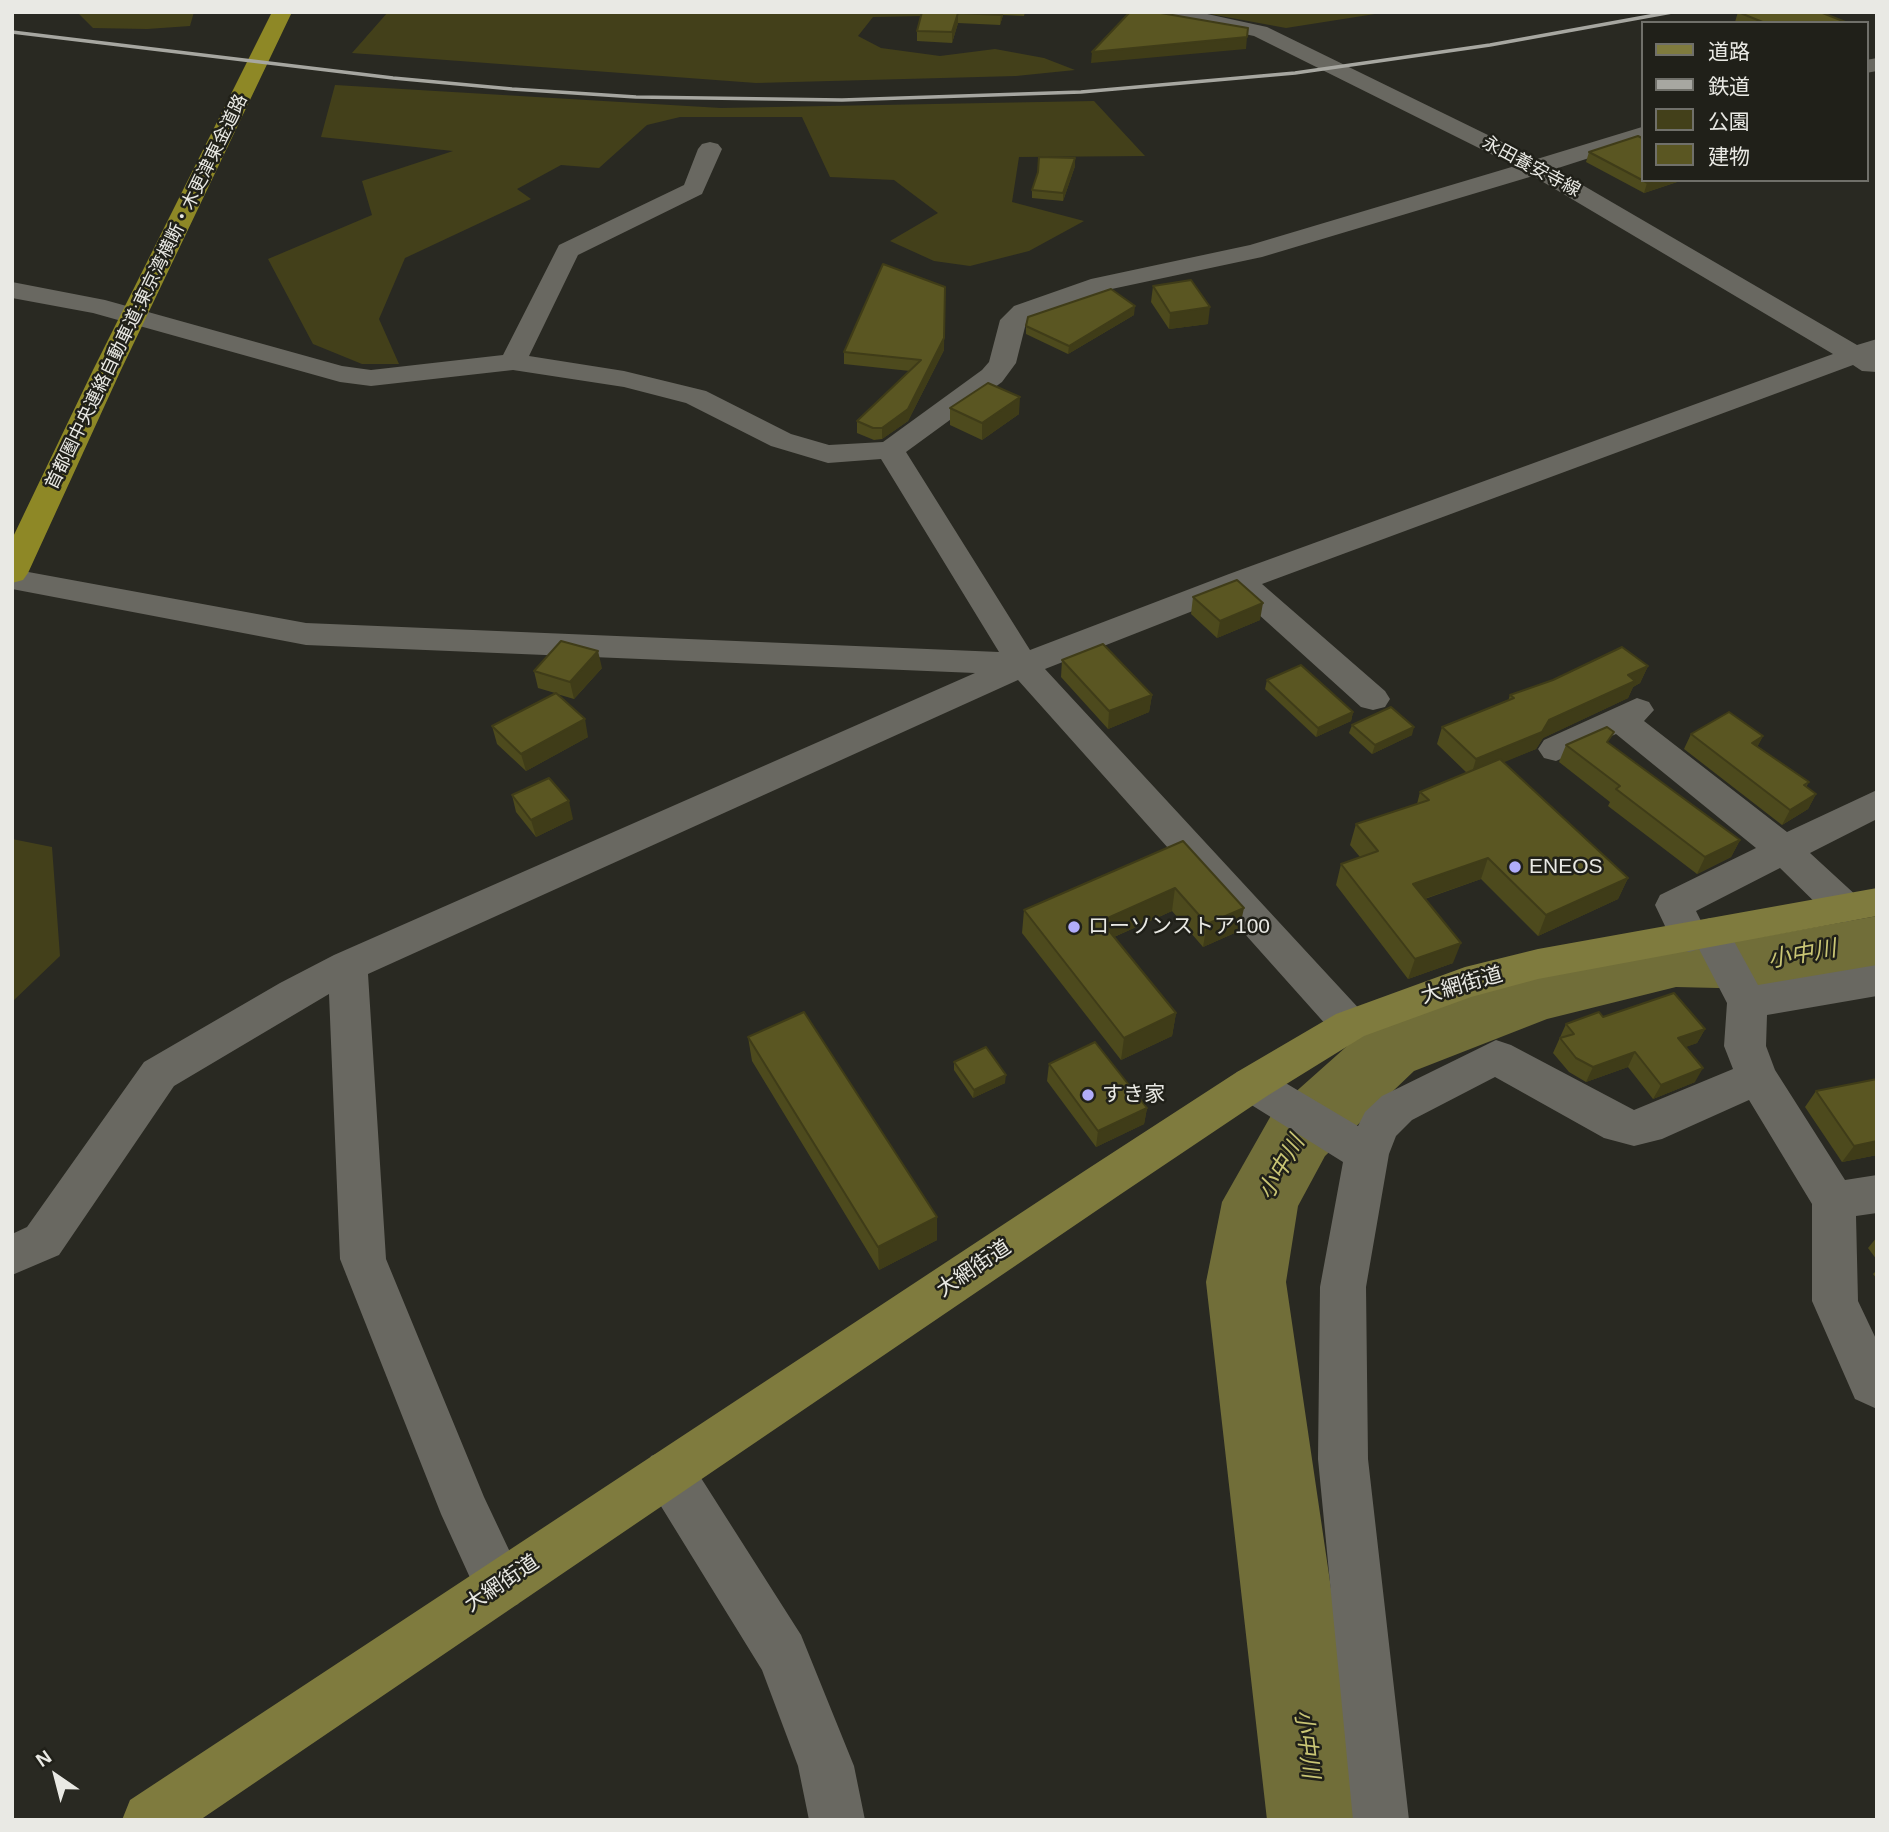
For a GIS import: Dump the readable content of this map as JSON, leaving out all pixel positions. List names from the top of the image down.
{
  "streets": {
    "highway": ["首都圏中央連絡自動車道;東京湾横断・木更津東金道路"],
    "main road": ["大網街道"],
    "street": ["永田養安寺線"]
  },
  "water": ["小中川"],
  "places": ["ENEOS", "ローソンストア100", "すき家"],
  "legend": [
    "道路",
    "鉄道",
    "公園",
    "建物"
  ],
  "north": "top left"
}
